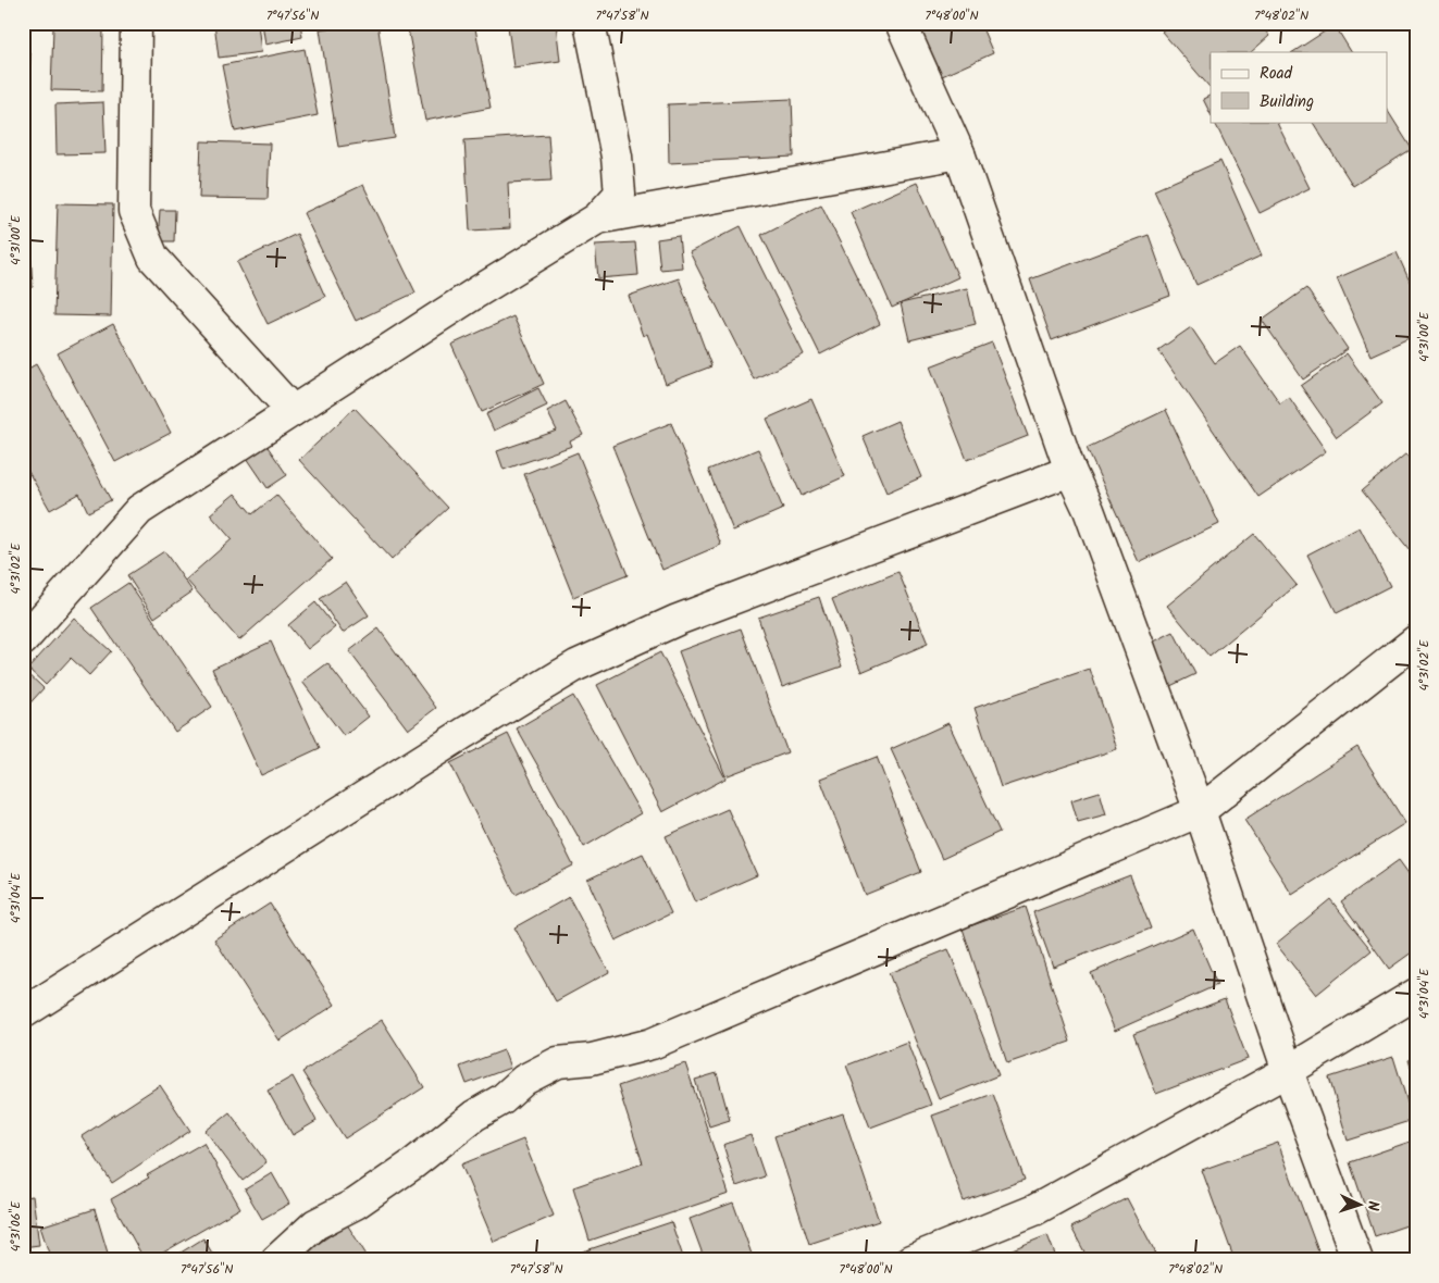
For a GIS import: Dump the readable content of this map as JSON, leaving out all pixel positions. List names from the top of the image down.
{
  "legend": ["Road", "Building"],
  "north": "right",
  "coordinates": [
    "7°47'56\"N",
    "7°47'58\"N",
    "7°48'00\"N",
    "7°48'02\"N",
    "4°31'00\"E",
    "4°31'02\"E",
    "4°31'04\"E",
    "4°31'06\"E"
  ]
}
